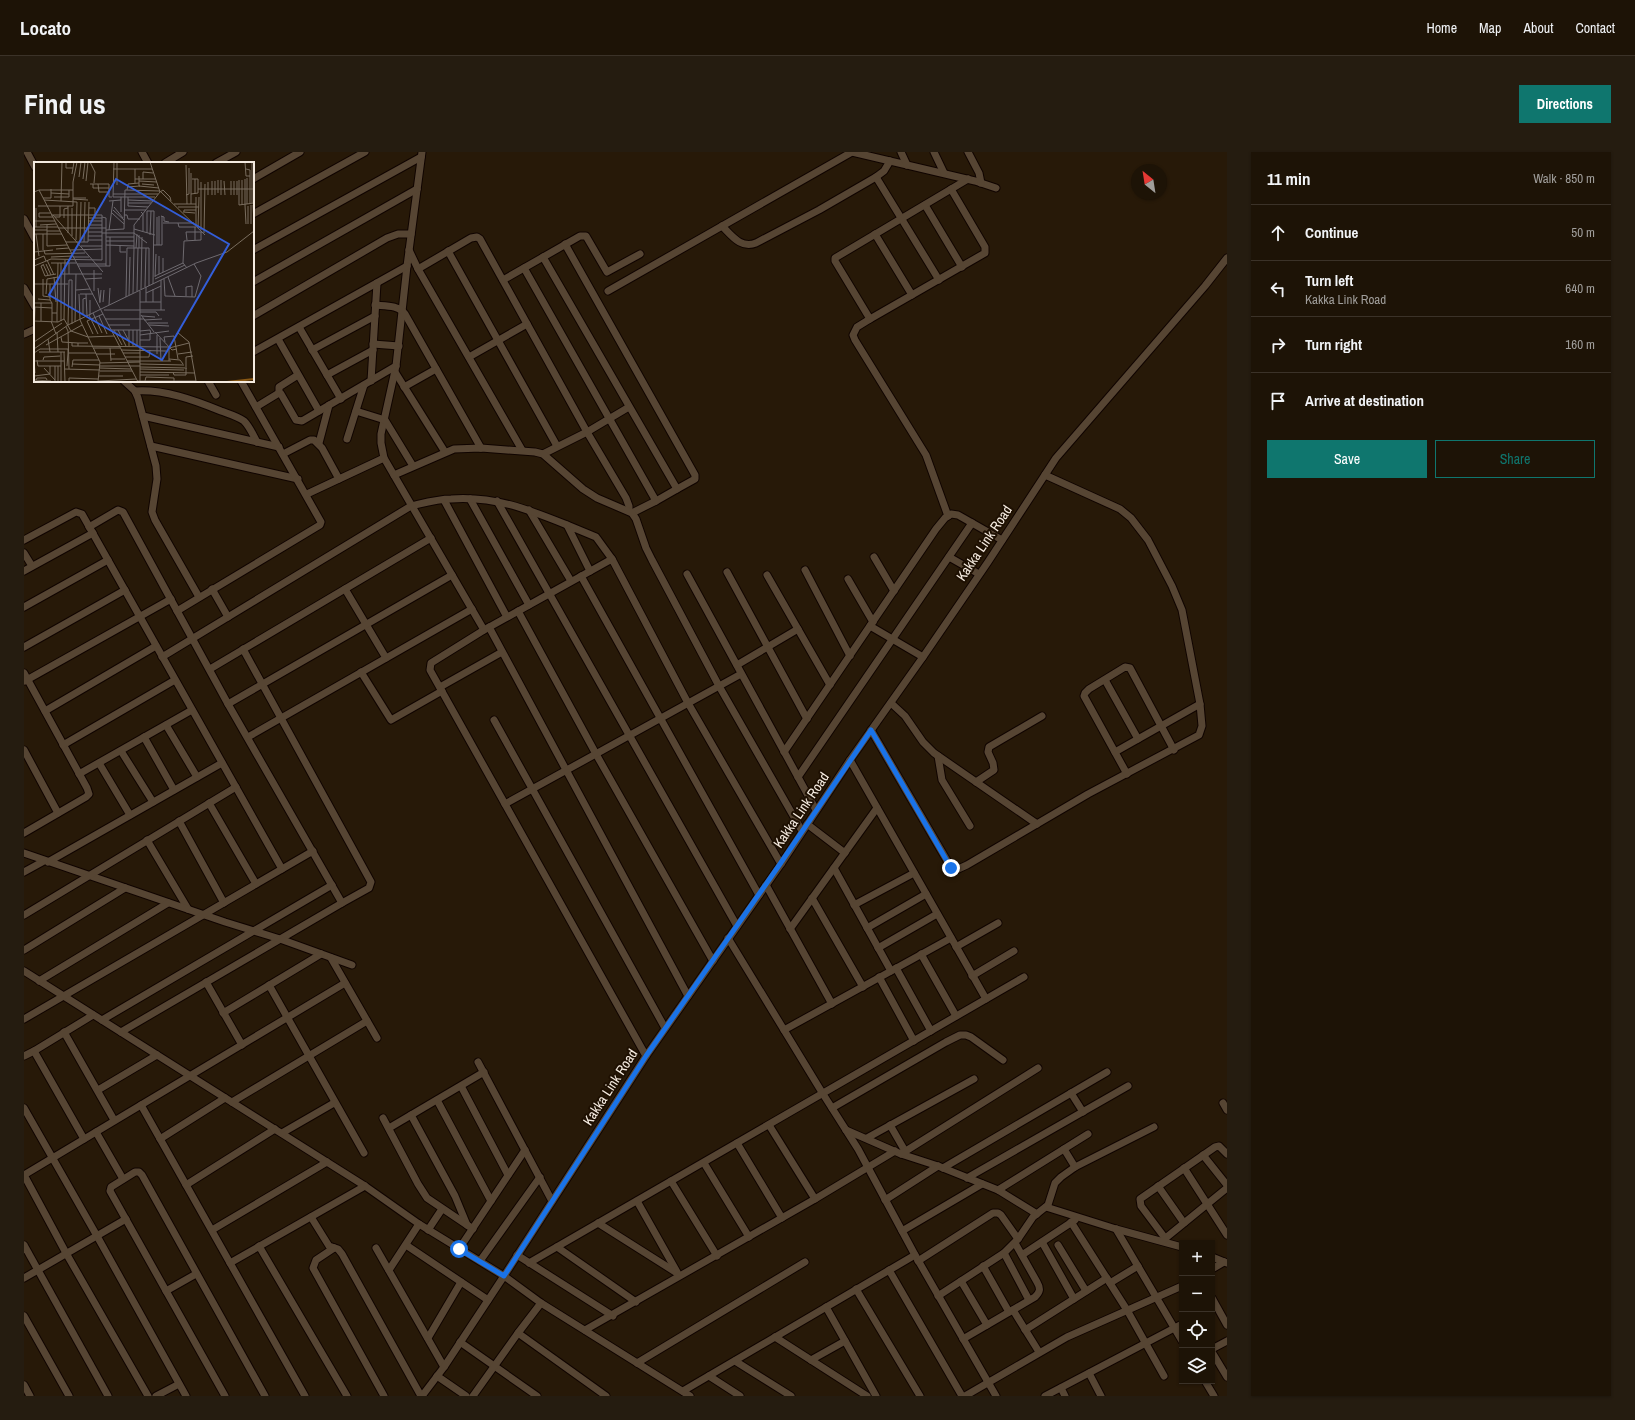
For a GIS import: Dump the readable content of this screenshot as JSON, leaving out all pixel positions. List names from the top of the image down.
{
  "streets": {
    "street": ["Kakka Link Road"]
  },
  "north": "top left",
  "page": {
    "header": "Locato",
    "nav": [
      "Home",
      "Map",
      "About",
      "Contact"
    ],
    "title": "Find us",
    "buttons": [
      "Directions",
      ["Save", "Share"]
    ],
    "heading": ["11 min", "Walk · 850 m"],
    "list": [
      ["Continue", "50 m"],
      ["Turn left", "Kakka Link Road", "640 m"],
      ["Turn right", "160 m"],
      "Arrive at destination"
    ],
    "map_buttons": ["+", "−"]
  }
}
